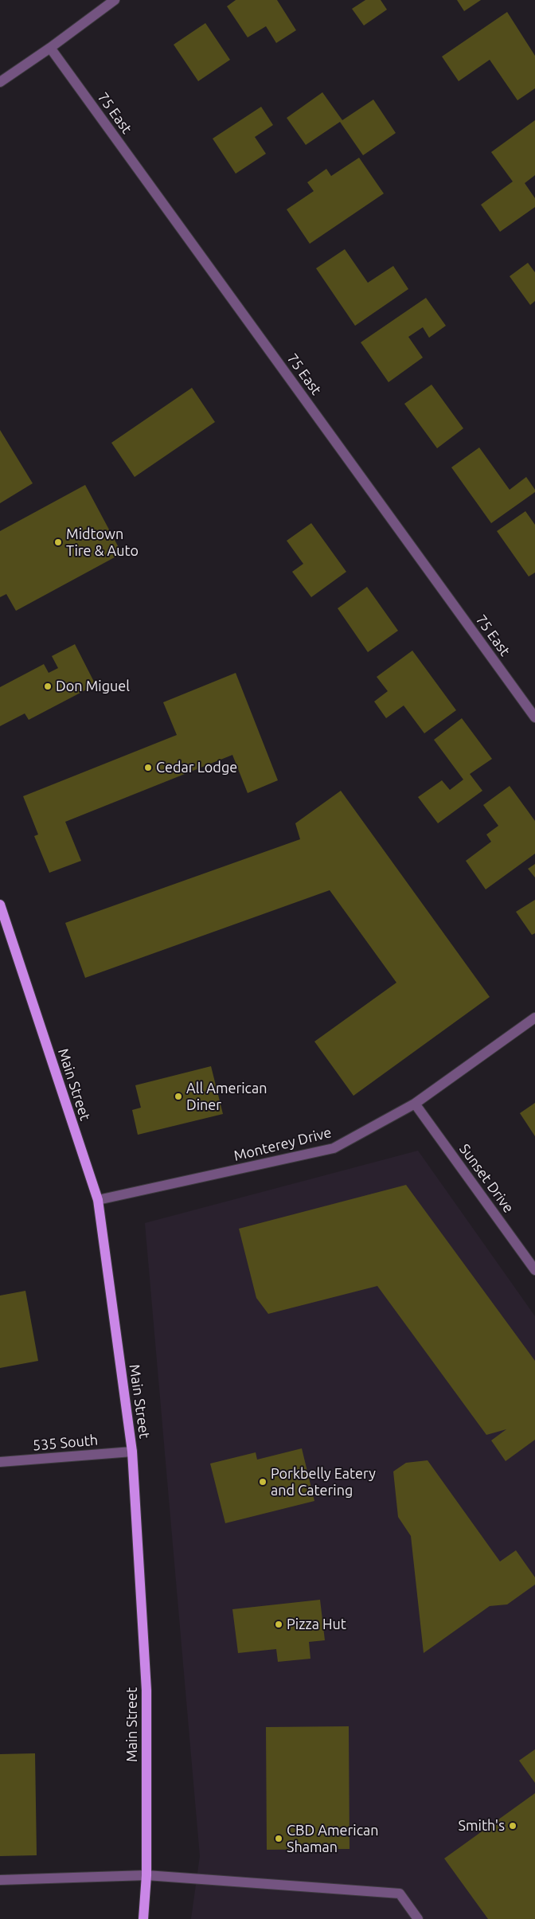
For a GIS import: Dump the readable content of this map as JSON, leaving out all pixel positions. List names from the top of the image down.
{
  "streets": {
    "main road": ["Main Street"],
    "street": [
      "75 East",
      "Monterey Drive",
      "Sunset Drive",
      "535 South"
    ]
  },
  "crossings": [
    ["Main Street", "Monterey Drive"],
    ["Main Street", "535 South"],
    ["Monterey Drive", "Sunset Drive"]
  ],
  "places": [
    "Midtown Tire & Auto",
    "Don Miguel",
    "Cedar Lodge",
    "All American Diner",
    "Porkbelly Eatery and Catering",
    "Pizza Hut",
    "Smith's",
    "CBD American Shaman"
  ]
}
